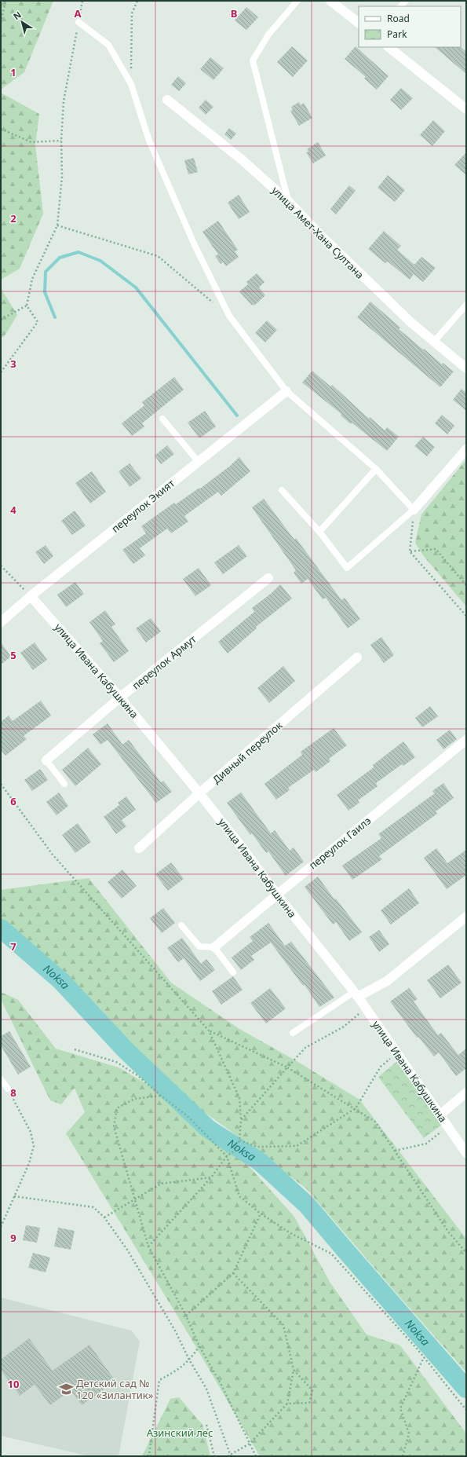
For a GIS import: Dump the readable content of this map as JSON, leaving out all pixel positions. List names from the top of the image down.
{
  "streets": {
    "street": [
      "улица Амет-Хана Султана",
      "переулок Экият",
      "переулок Армут",
      "улица Ивана Кабушкина",
      "Дивный переулок",
      "переулок Гаилэ"
    ]
  },
  "crossings": [
    ["переулок Экият", "улица Ивана Кабушкина"],
    ["переулок Армут", "улица Ивана Кабушкина"],
    ["улица Ивана Кабушкина", "Дивный переулок"],
    ["улица Ивана Кабушкина", "переулок Гаилэ"]
  ],
  "water": ["Noksa"],
  "parks": ["Азинский лес"],
  "places": {
    "school or university": ["Детский сад № 120 «Зилантик»"]
  },
  "legend": ["Road", "Park"],
  "north": "top left",
  "grid": {
    "columns": ["A", "B"],
    "rows": [
      "1",
      "2",
      "3",
      "4",
      "5",
      "6",
      "7",
      "8",
      "9",
      "10"
    ]
  }
}
